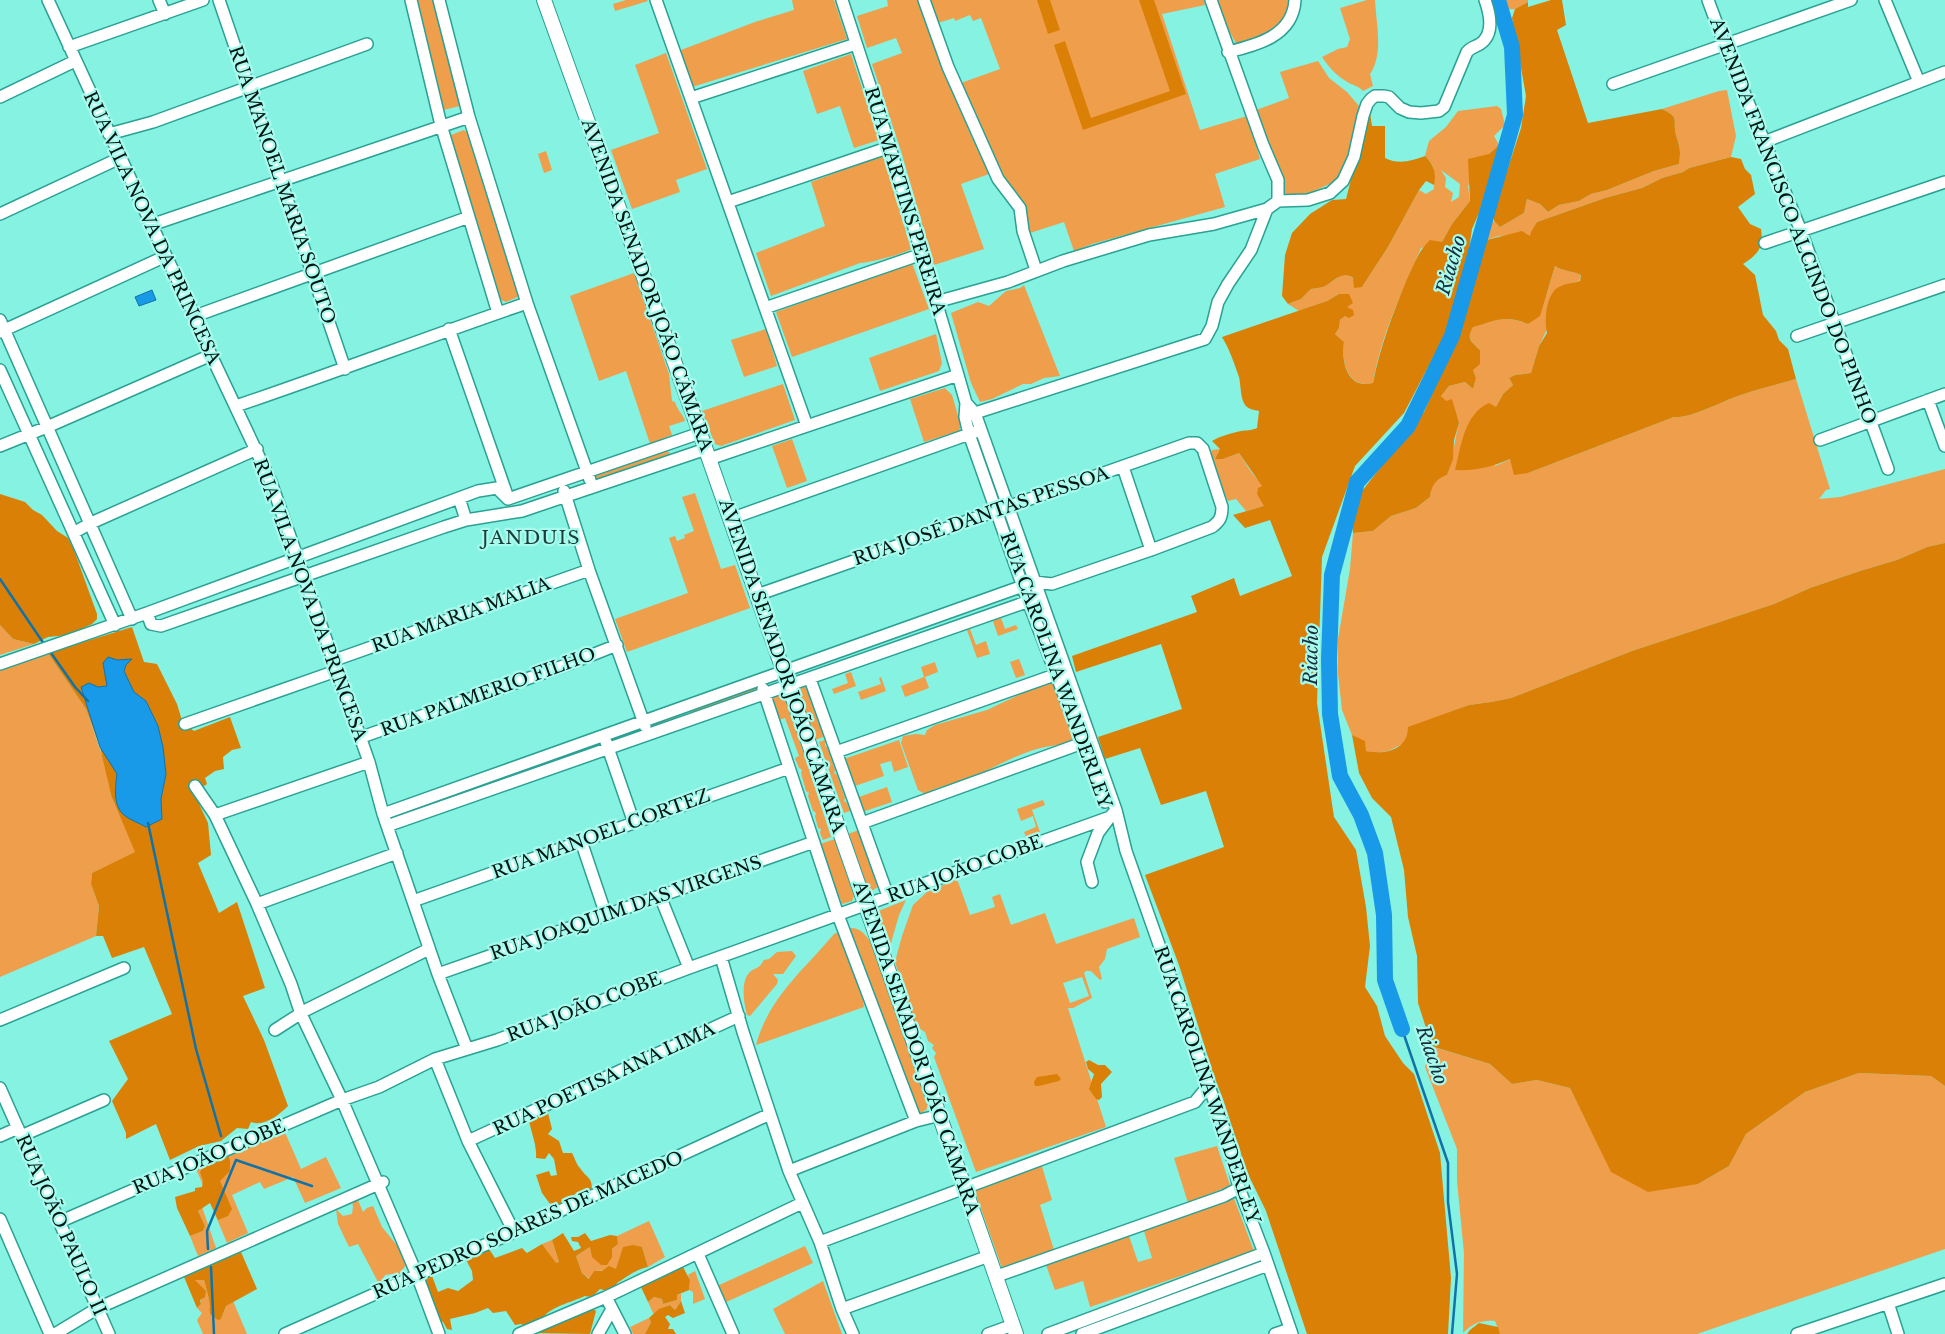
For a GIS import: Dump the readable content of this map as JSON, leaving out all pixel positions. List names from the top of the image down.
{
  "streets": {
    "main road": ["AVENIDA SENADOR JOÃO CÂMARA"],
    "street": [
      "RUA MANOEL MARIA SOUTO",
      "RUA MARTINS PEREIRA",
      "AVENIDA FRANCISCO ALCINDO DO PINHO",
      "RUA VILA NOVA DA PRINCESA",
      "RUA JOSÉ DANTAS PESSOA",
      "RUA MARIA MALIA",
      "RUA CAROLINA WANDERLEY",
      "RUA PALMERIO FILHO",
      "RUA MANOEL CORTEZ",
      "RUA JOÃO COBE",
      "RUA JOAQUIM DAS VIRGENS",
      "RUA POETISA ANA LIMA",
      "RUA JOÃO PAULO II",
      "RUA PEDRO SOARES DE MACEDO"
    ]
  },
  "crossings": [
    ["RUA MARTINS PEREIRA", "RUA CAROLINA WANDERLEY"],
    ["RUA VILA NOVA DA PRINCESA", "RUA MARIA MALIA"],
    ["RUA VILA NOVA DA PRINCESA", "RUA PALMERIO FILHO"],
    ["RUA VILA NOVA DA PRINCESA", "RUA MANOEL CORTEZ"],
    ["RUA VILA NOVA DA PRINCESA", "RUA JOÃO COBE"],
    ["RUA VILA NOVA DA PRINCESA", "RUA JOAQUIM DAS VIRGENS"],
    ["AVENIDA SENADOR JOÃO CÂMARA", "RUA JOSÉ DANTAS PESSOA"],
    ["AVENIDA SENADOR JOÃO CÂMARA", "RUA MANOEL CORTEZ"],
    ["AVENIDA SENADOR JOÃO CÂMARA", "RUA JOÃO COBE"],
    ["AVENIDA SENADOR JOÃO CÂMARA", "RUA JOAQUIM DAS VIRGENS"],
    ["RUA JOSÉ DANTAS PESSOA", "RUA CAROLINA WANDERLEY"],
    ["RUA CAROLINA WANDERLEY", "RUA JOÃO COBE"],
    ["RUA JOÃO COBE", "RUA JOÃO PAULO II"]
  ],
  "districts": ["JANDUIS"],
  "water": ["Riacho"]
}
